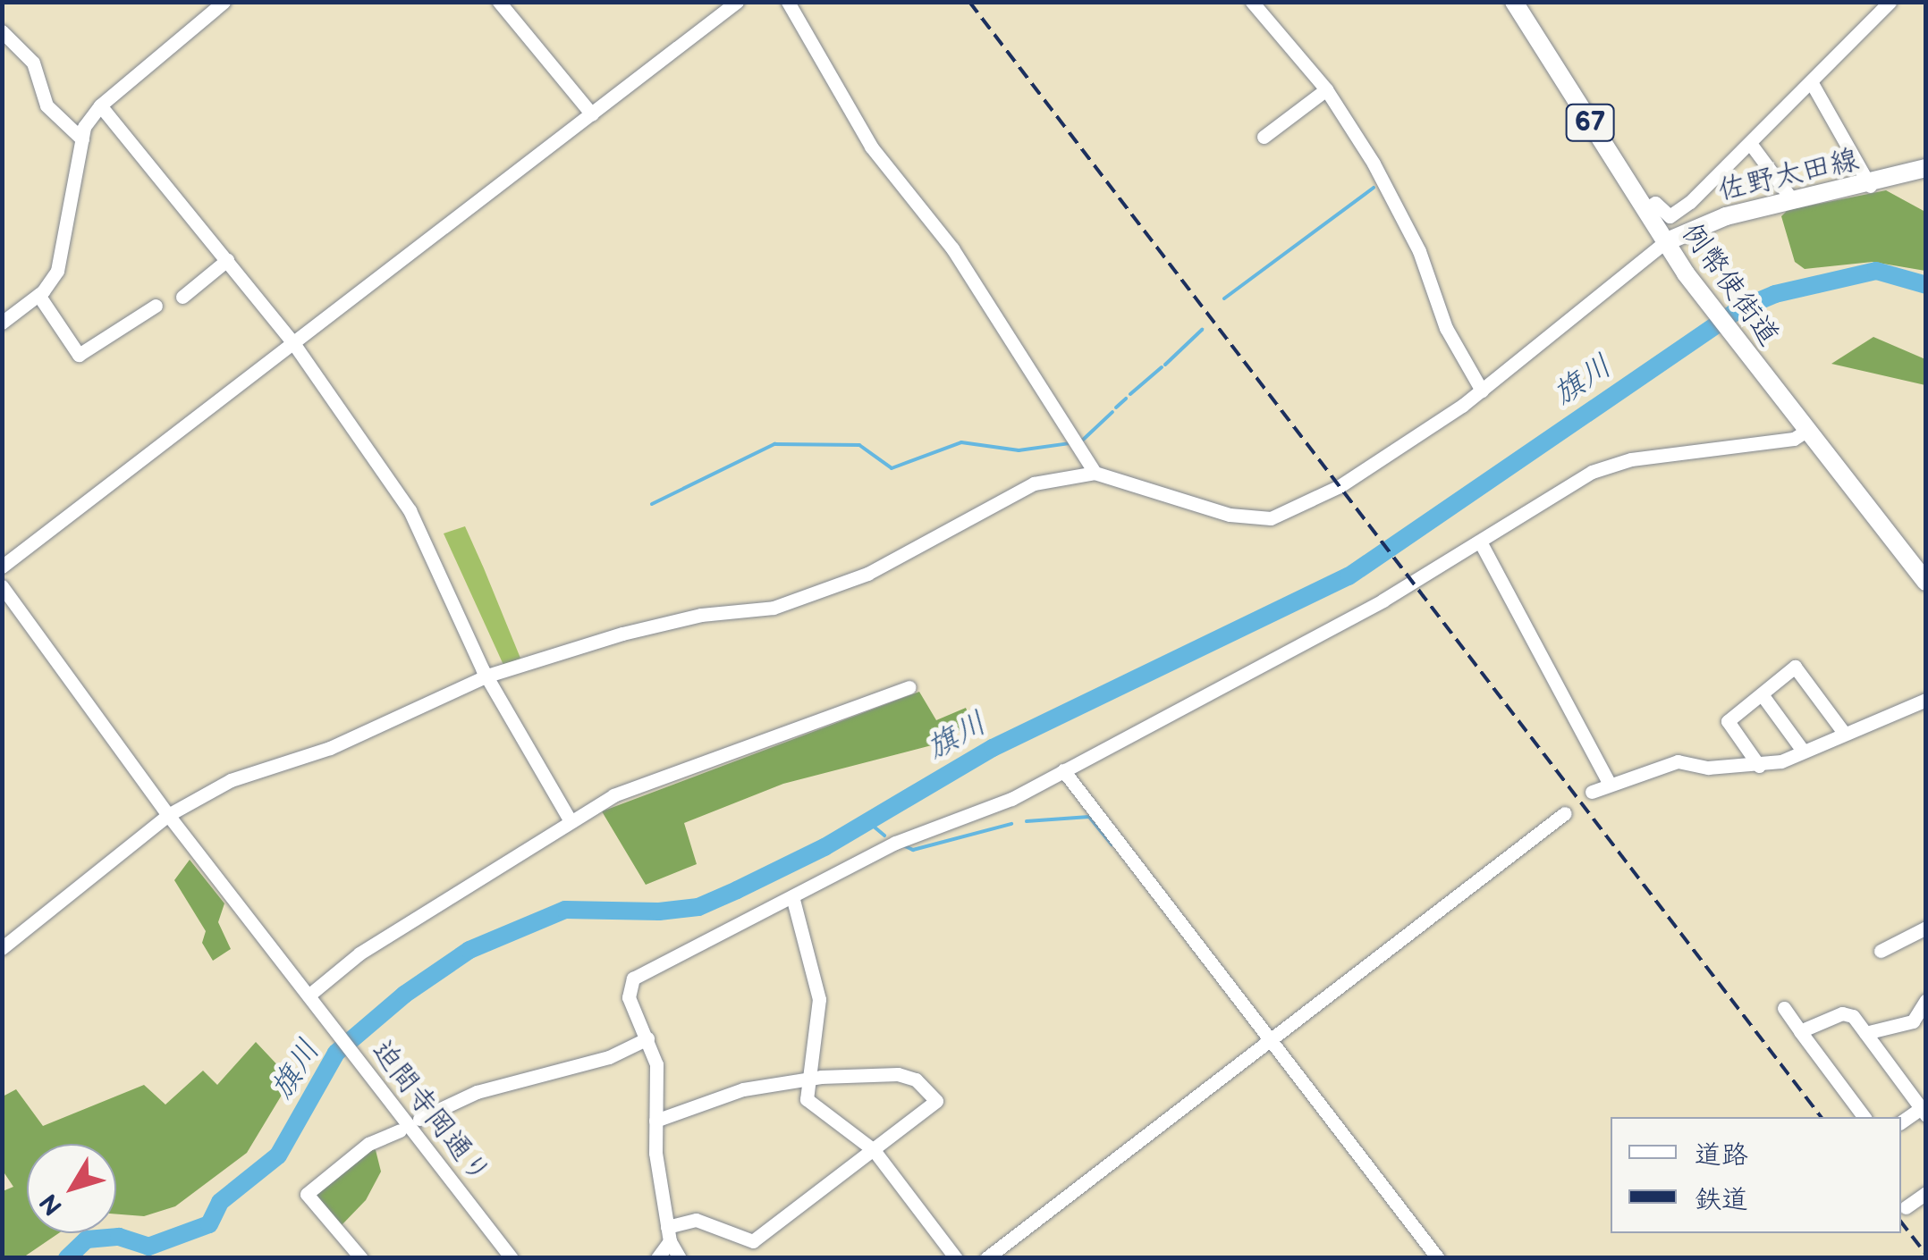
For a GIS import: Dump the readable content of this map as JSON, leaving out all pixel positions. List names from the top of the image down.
{
  "streets": {
    "main road": ["67", "佐野太田線", "例幣使街道"],
    "street": ["迫間寺岡通り"]
  },
  "crossings": [
    ["佐野太田線", "例幣使街道"]
  ],
  "water": ["旗川"],
  "legend": ["道路", "鉄道"],
  "north": "bottom left"
}
